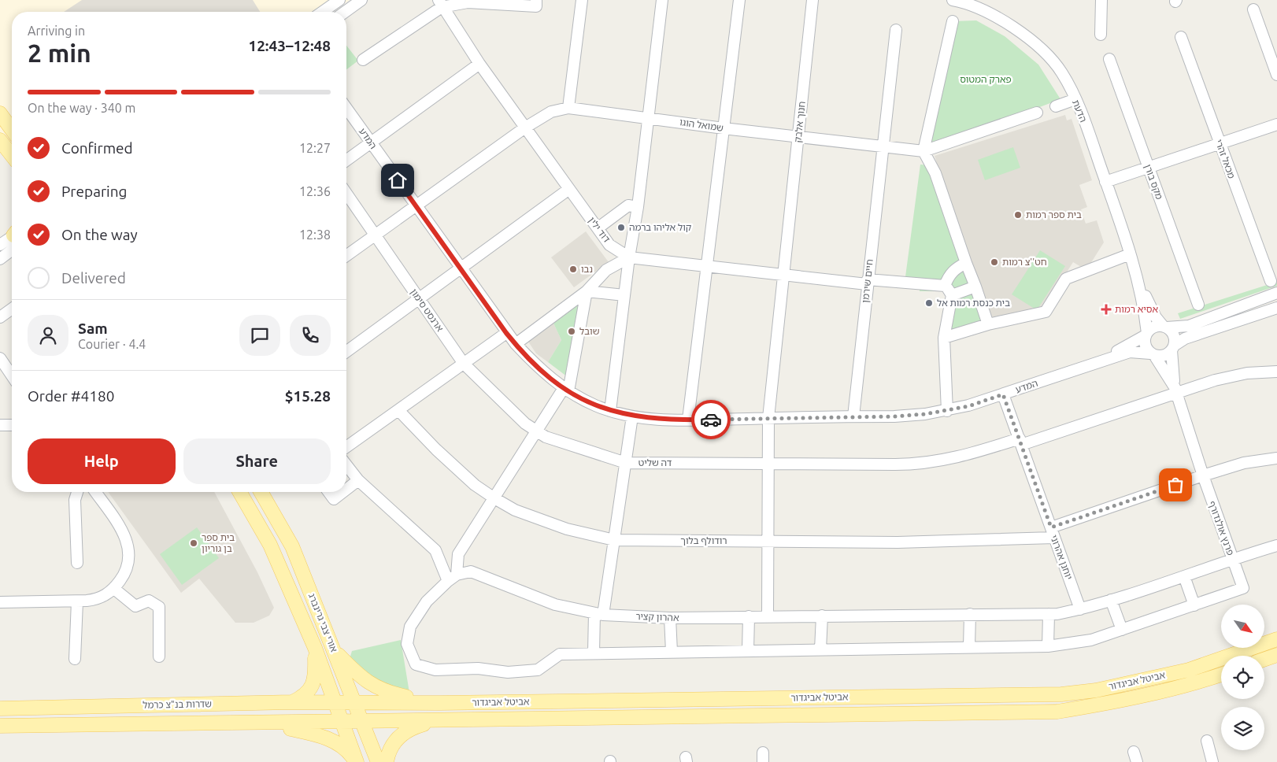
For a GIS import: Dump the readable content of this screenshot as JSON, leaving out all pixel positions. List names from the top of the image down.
{
  "streets": {
    "main road": ["אורי צבי גרינברג", "אביטל אביגדור", "שדרות בנ\"צ כרמל"],
    "street": [
      "הדעת",
      "חנוך אלבק",
      "שמואל הוגו",
      "המדע",
      "מכאל זהרי",
      "מקס בורן",
      "דוד ילין",
      "חיים שירמן",
      "ארנסט סימון",
      "דה שליט",
      "פרנץ אולנדורף",
      "רודולף בלוך",
      "יוחנן אהרוני",
      "אהרון קציר"
    ]
  },
  "crossings": [
    ["הדעת", "המדע"],
    ["הדעת", "פרנץ אולנדורף"],
    ["חנוך אלבק", "שמואל הוגו"],
    ["חנוך אלבק", "המדע"],
    ["חנוך אלבק", "דוד ילין"],
    ["חנוך אלבק", "דה שליט"],
    ["חנוך אלבק", "רודולף בלוך"],
    ["חנוך אלבק", "אהרון קציר"],
    ["שמואל הוגו", "המדע"],
    ["שמואל הוגו", "דוד ילין"],
    ["שמואל הוגו", "חיים שירמן"],
    ["שמואל הוגו", "ארנסט סימון"],
    ["המדע", "חיים שירמן"],
    ["המדע", "פרנץ אולנדורף"],
    ["המדע", "יוחנן אהרוני"],
    ["דוד ילין", "חיים שירמן"],
    ["ארנסט סימון", "דה שליט"],
    ["דה שליט", "פרנץ אולנדורף"],
    ["דה שליט", "יוחנן אהרוני"],
    ["פרנץ אולנדורף", "רודולף בלוך"],
    ["פרנץ אולנדורף", "יוחנן אהרוני"],
    ["פרנץ אולנדורף", "אהרון קציר"],
    ["רודולף בלוך", "יוחנן אהרוני"],
    ["אורי צבי גרינברג", "אביטל אביגדור"],
    ["אורי צבי גרינברג", "שדרות בנ\"צ כרמל"],
    ["אביטל אביגדור", "שדרות בנ\"צ כרמל"]
  ],
  "parks": ["פארק המטוס"],
  "places": {
    "other": [
      "בית ספר רמות",
      "קול אליהו ברמה",
      "חט''צ רמות",
      "נבו",
      "בית כנסת רמות אל",
      "שובל",
      "בית ספר בן גוריון"
    ],
    "health": ["אסיא רמות"]
  },
  "north": "bottom right",
  "page": {
    "heading": ["2 min", "Arriving in", "12:43–12:48"],
    "panel": [
      "Sam",
      "Courier · 4.4",
      "Order #4180",
      "$15.28"
    ],
    "bar": "On the way · 340 m",
    "list": [
      ["Confirmed", "12:27"],
      ["Preparing", "12:36"],
      ["On the way", "12:38"],
      "Delivered"
    ],
    "buttons": ["Help", "Share"]
  }
}
